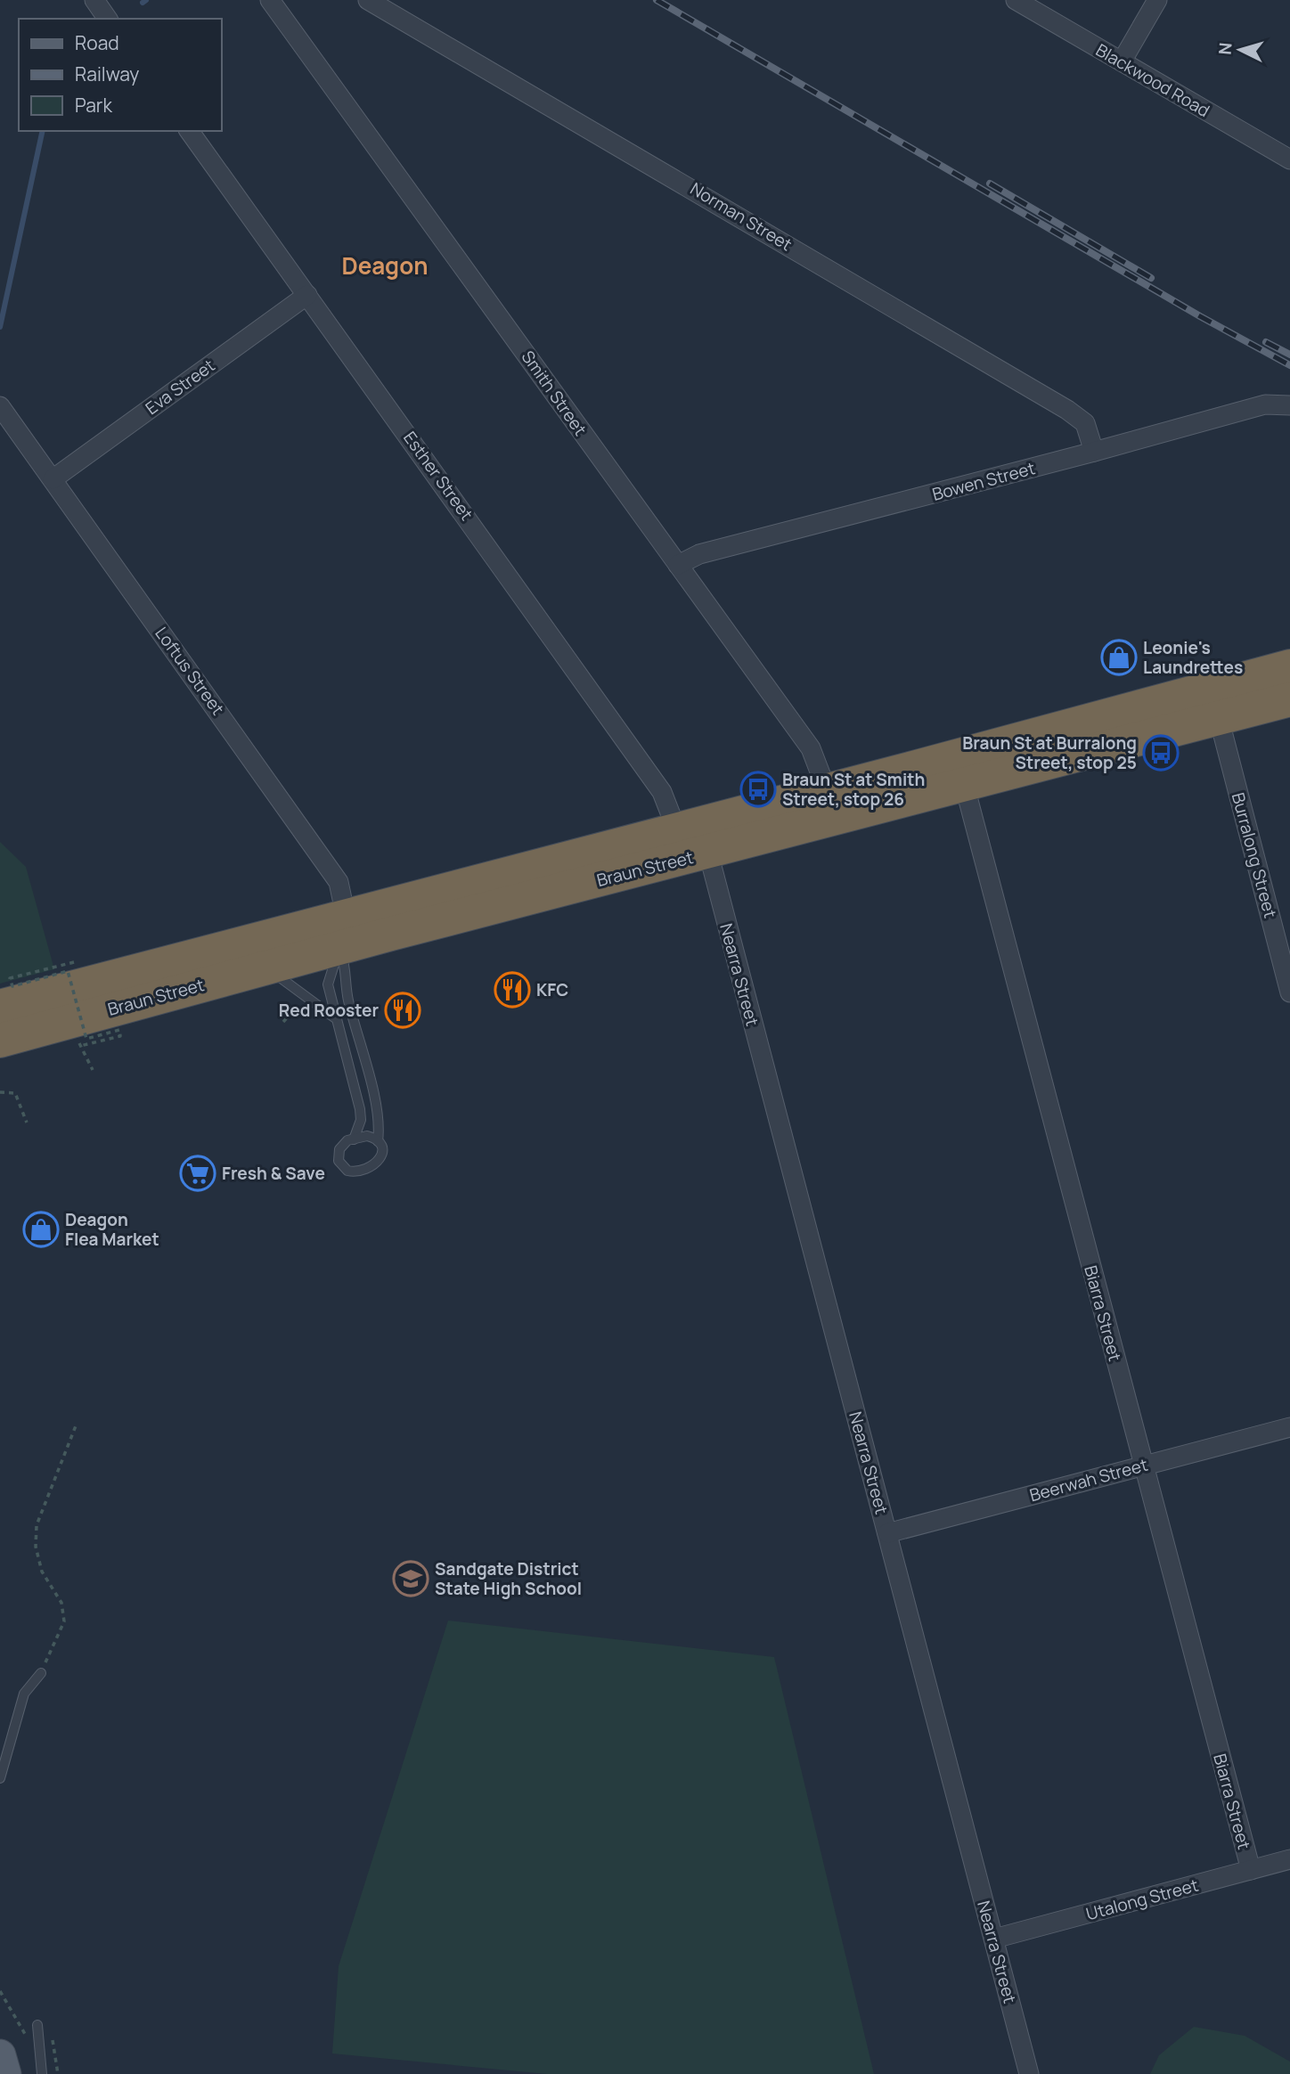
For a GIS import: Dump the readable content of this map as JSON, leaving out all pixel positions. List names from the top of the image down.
{
  "streets": {
    "highway": ["Braun Street"],
    "street": [
      "Blackwood Road",
      "Norman Street",
      "Eva Street",
      "Smith Street",
      "Esther Street",
      "Bowen Street",
      "Loftus Street",
      "Burralong Street",
      "Nearra Street",
      "Biarra Street",
      "Beerwah Street",
      "Utalong Street"
    ]
  },
  "crossings": [
    ["Norman Street", "Bowen Street"],
    ["Eva Street", "Esther Street"],
    ["Eva Street", "Loftus Street"],
    ["Smith Street", "Bowen Street"],
    ["Smith Street", "Braun Street"],
    ["Esther Street", "Braun Street"],
    ["Loftus Street", "Braun Street"],
    ["Burralong Street", "Braun Street"],
    ["Braun Street", "Nearra Street"],
    ["Braun Street", "Biarra Street"],
    ["Nearra Street", "Beerwah Street"],
    ["Nearra Street", "Utalong Street"],
    ["Biarra Street", "Beerwah Street"],
    ["Biarra Street", "Utalong Street"]
  ],
  "districts": ["Deagon"],
  "places": {
    "shop": ["Leonie's Laundrettes", "Deagon Flea Market"],
    "bus stop": ["Braun St at Burralong Street, stop 25", "Braun St at Smith Street, stop 26"],
    "restaurant": ["KFC", "Red Rooster"],
    "supermarket": ["Fresh & Save"],
    "school or university": ["Sandgate District State High School"]
  },
  "legend": ["Road", "Railway", "Park"],
  "north": "left"
}
